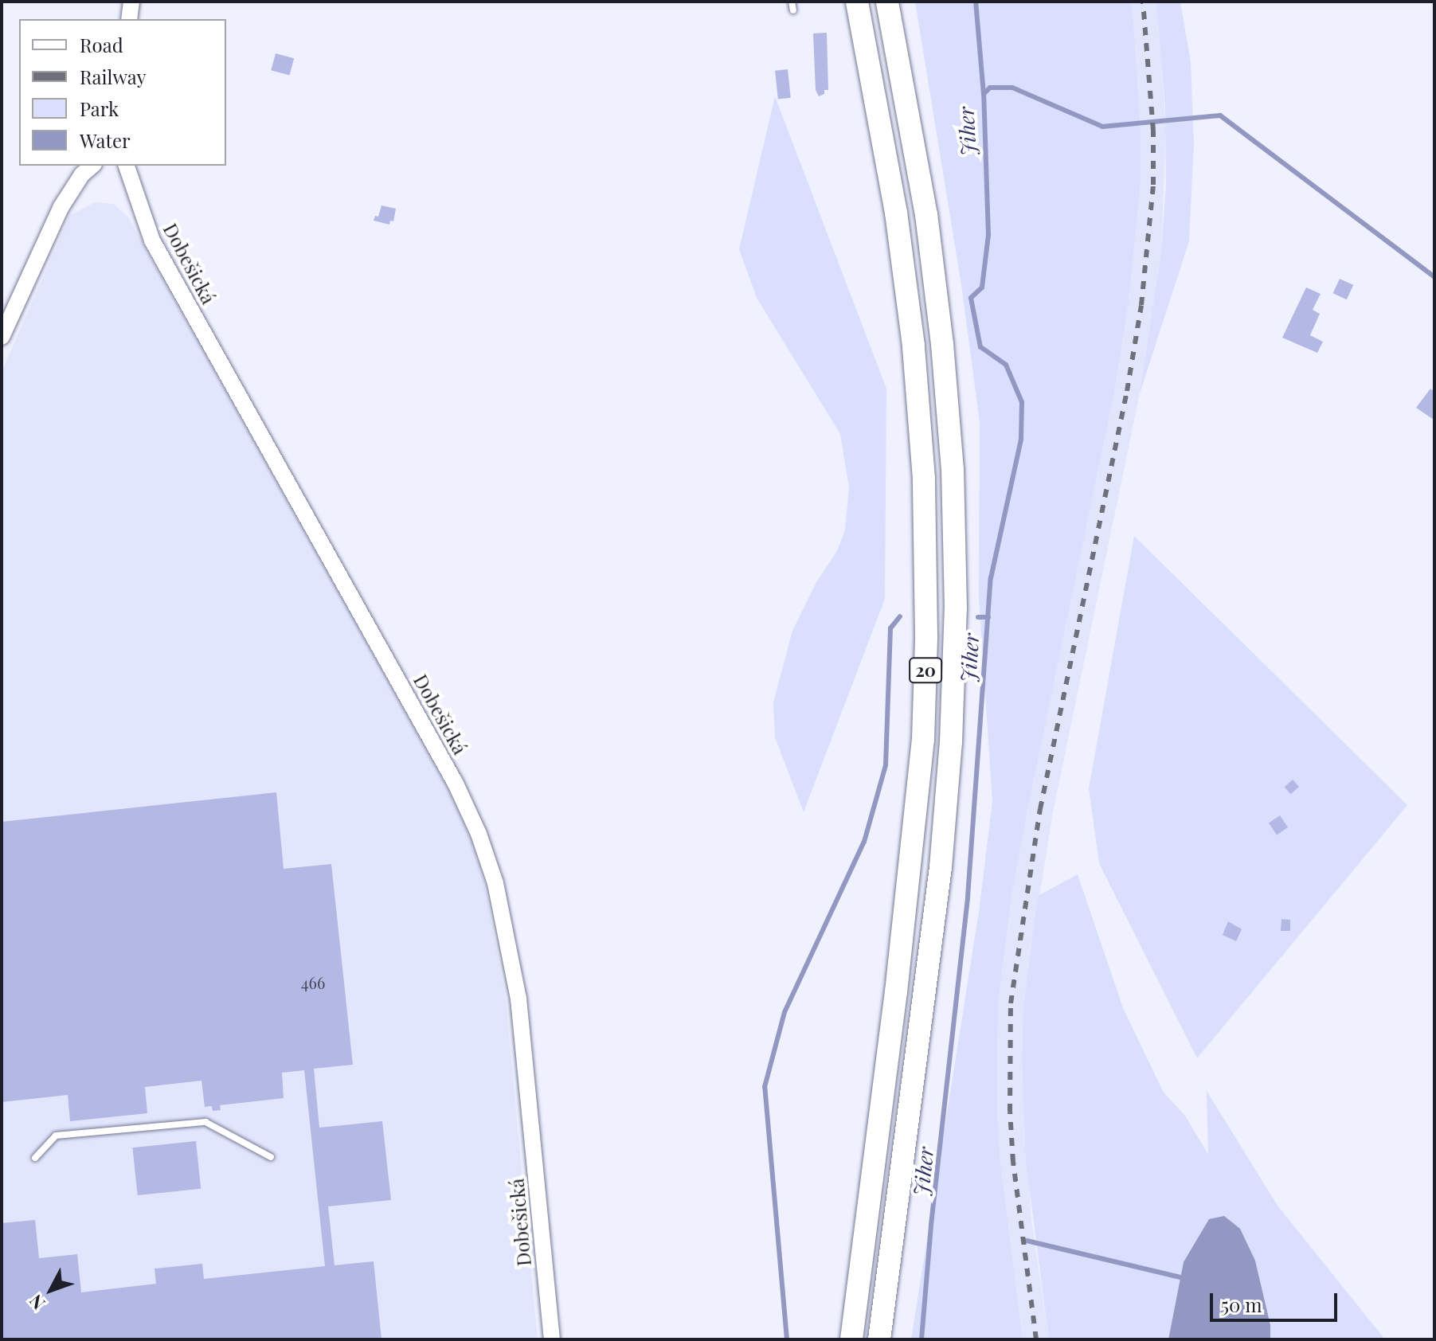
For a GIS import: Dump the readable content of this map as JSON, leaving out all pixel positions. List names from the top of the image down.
{
  "streets": {
    "highway": ["20"],
    "street": ["Dobešická"]
  },
  "water": ["Jiher"],
  "house_numbers": ["466"],
  "legend": [
    "Road",
    "Railway",
    "Park",
    "Water"
  ],
  "scale_bar": "50 m",
  "north": "bottom left"
}
